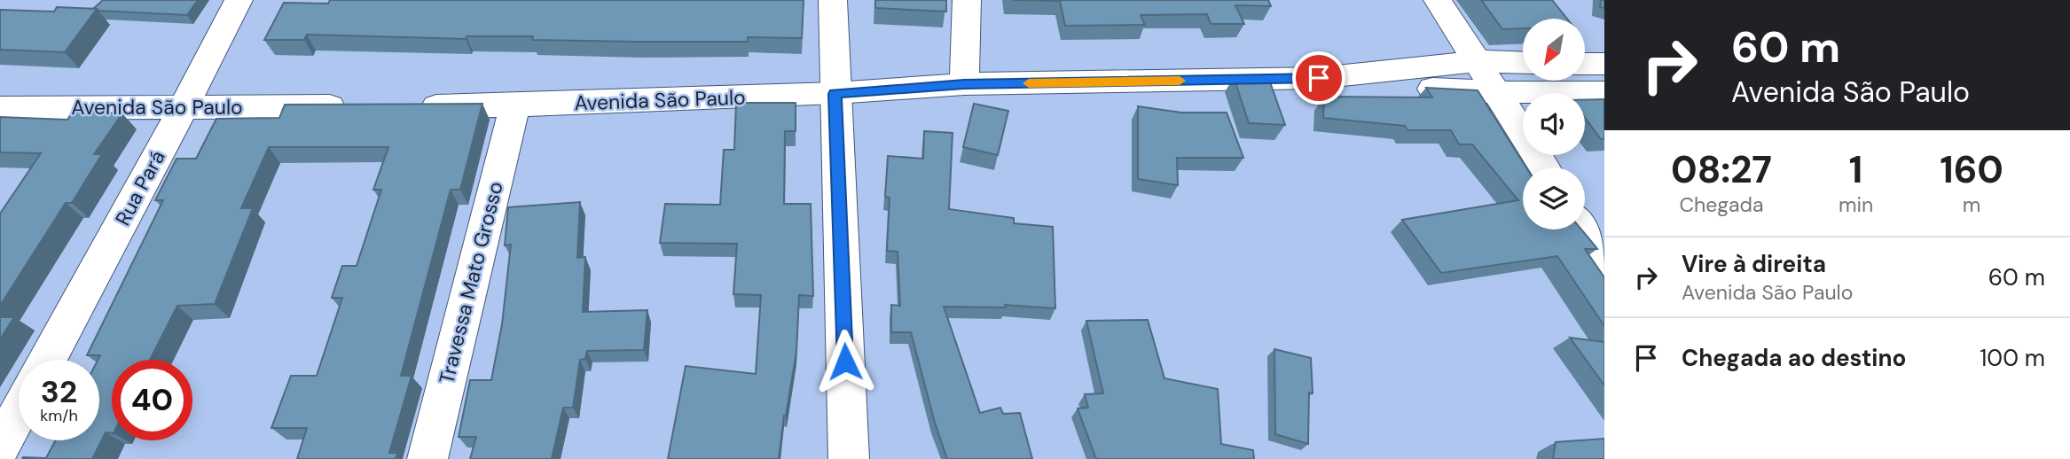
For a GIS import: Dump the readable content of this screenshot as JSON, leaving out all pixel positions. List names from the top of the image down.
{
  "streets": {
    "street": ["Avenida São Paulo", "Rua Pará", "Travessa Mato Grosso"]
  },
  "crossings": [
    ["Avenida São Paulo", "Rua Pará"],
    ["Avenida São Paulo", "Travessa Mato Grosso"]
  ],
  "north": "bottom left",
  "page": {
    "turn": ["60 m", "Avenida São Paulo"],
    "eta": [
      "08:27",
      "Chegada",
      "1",
      "min",
      "160",
      "m"
    ],
    "list": [
      {
        "name": "Vire à direita",
        "note": "Avenida São Paulo",
        "value": "60 m"
      },
      {
        "name": "Chegada ao destino",
        "value": "100 m"
      }
    ],
    "speed": "32 km/h",
    "limit": "40"
  }
}
